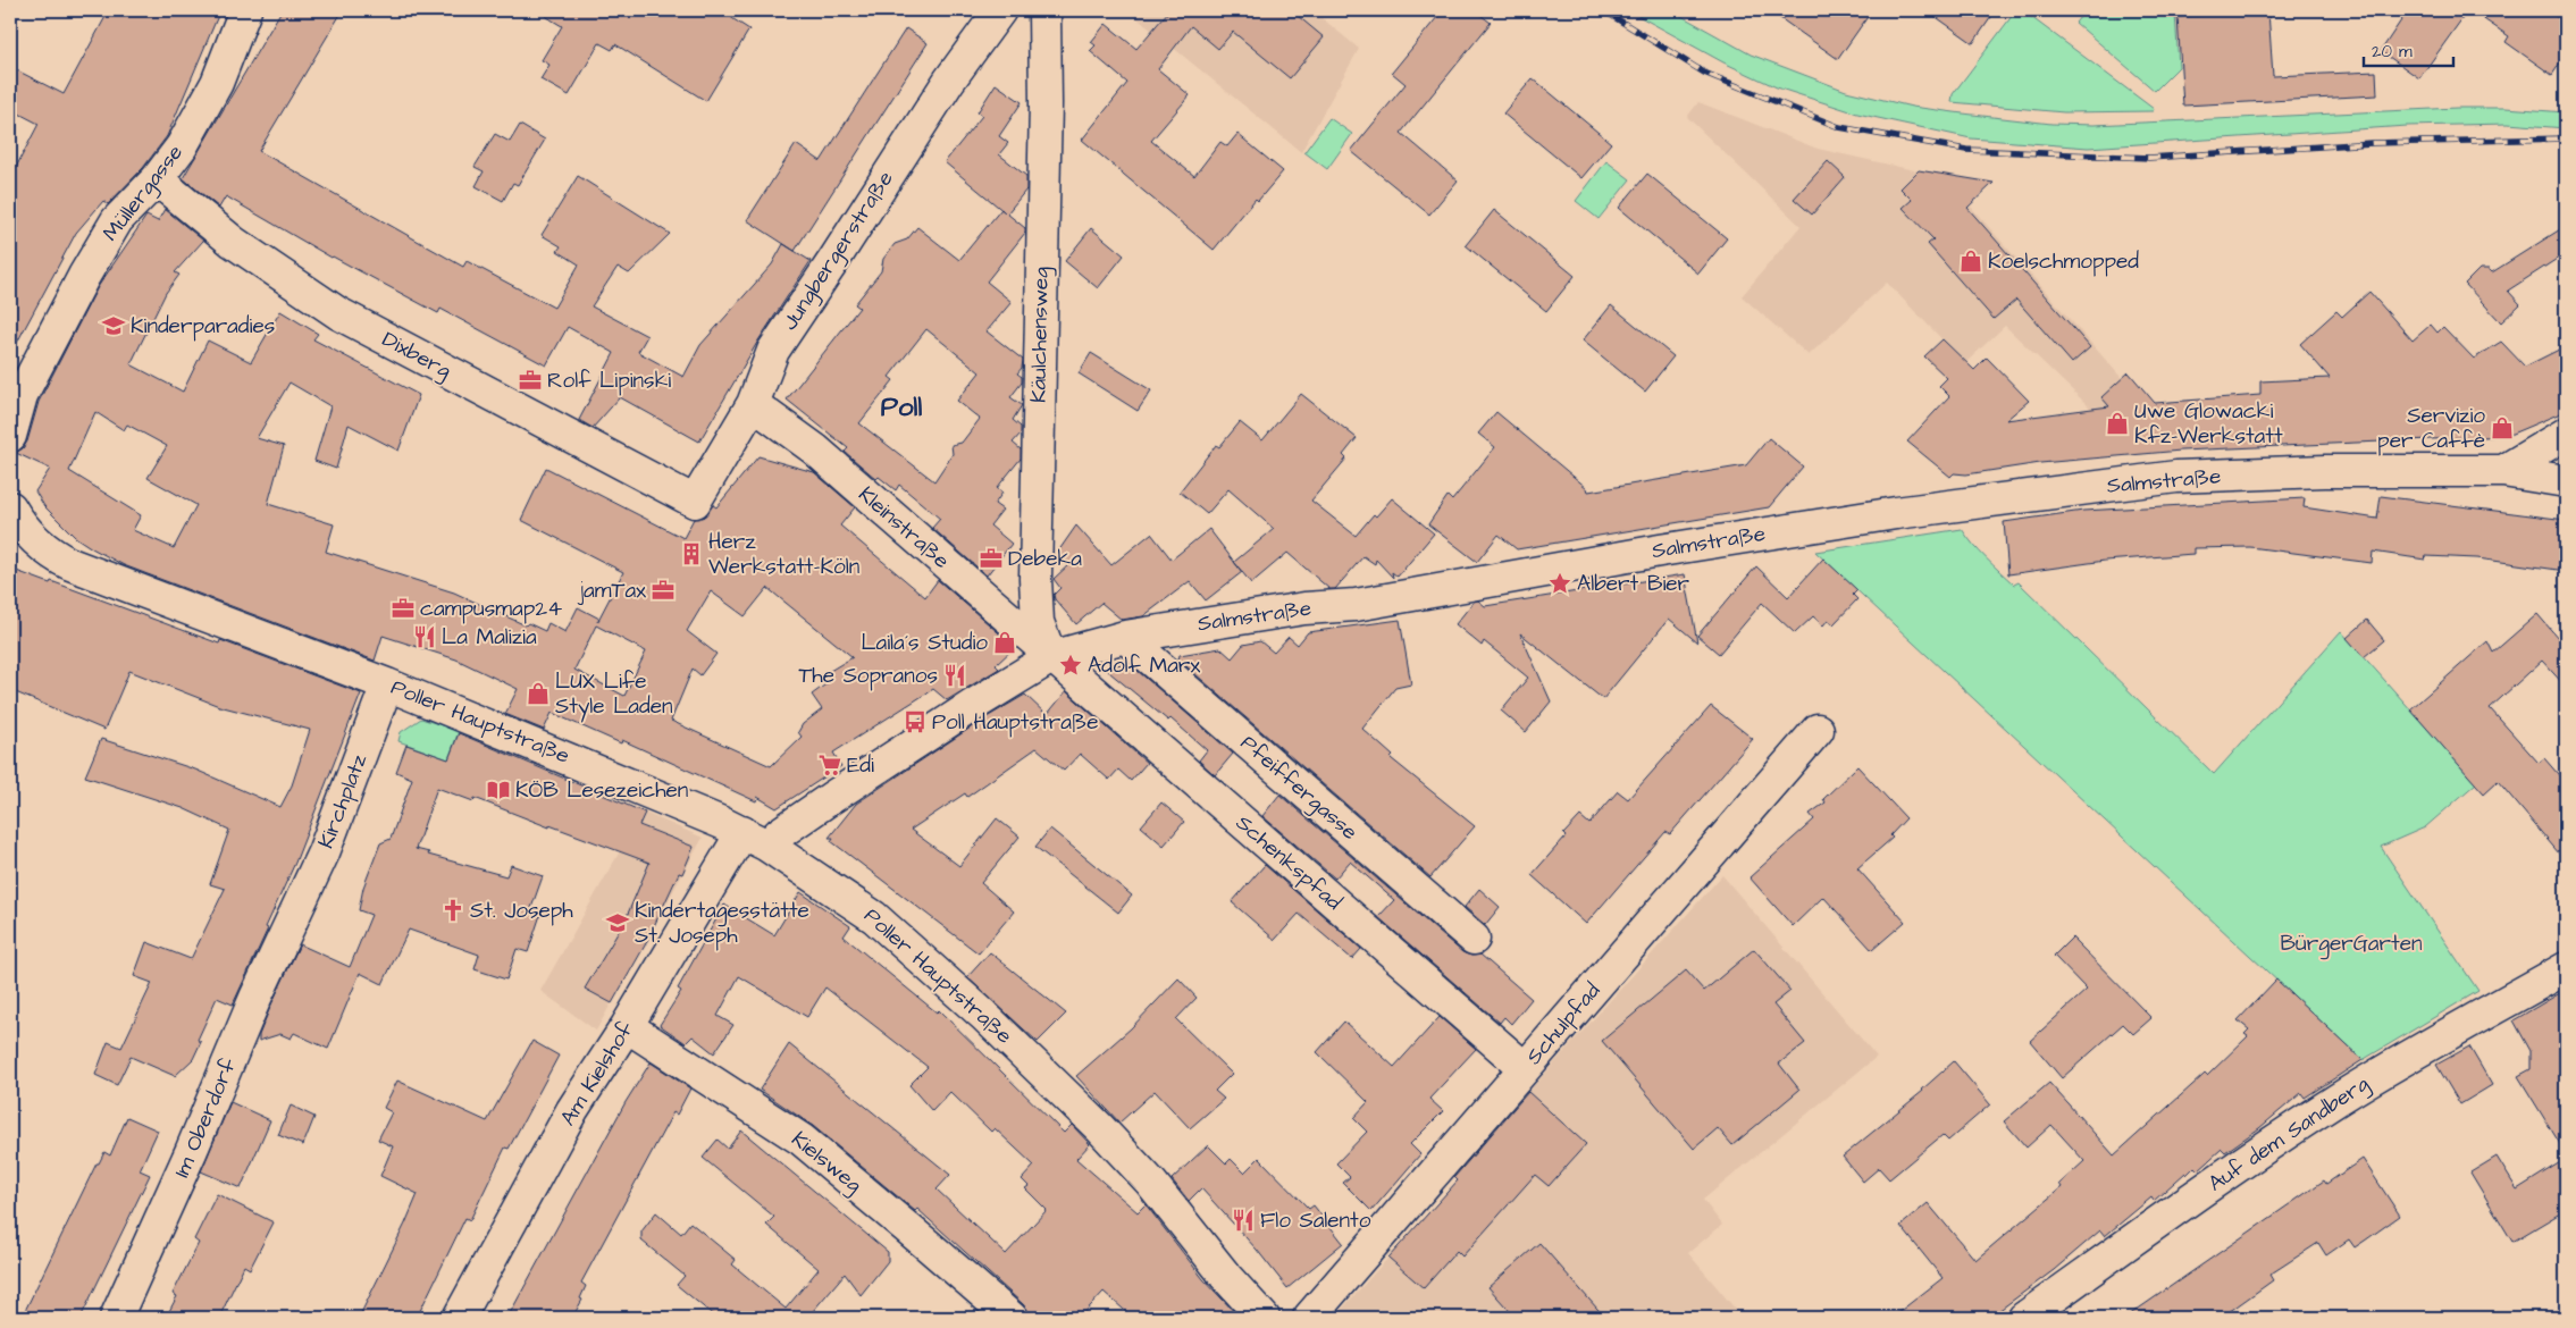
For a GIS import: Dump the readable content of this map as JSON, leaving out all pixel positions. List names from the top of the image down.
{
  "streets": {
    "street": [
      "Müllergasse",
      "Jungbergerstraße",
      "Käulchensweg",
      "Dixberg",
      "Salmstraße",
      "Kleinstraße",
      "Poller Hauptstraße",
      "Pfeiffergasse",
      "Kirchplatz",
      "Schenkspfad",
      "Schulpfad",
      "Am Kielshof",
      "Im Oberdorf",
      "Auf dem Sandberg",
      "Kielsweg"
    ]
  },
  "crossings": [
    ["Müllergasse", "Dixberg"],
    ["Jungbergerstraße", "Dixberg"],
    ["Jungbergerstraße", "Kleinstraße"],
    ["Käulchensweg", "Salmstraße"],
    ["Käulchensweg", "Kleinstraße"],
    ["Käulchensweg", "Schenkspfad"],
    ["Salmstraße", "Kleinstraße"],
    ["Salmstraße", "Poller Hauptstraße"],
    ["Salmstraße", "Pfeiffergasse"],
    ["Salmstraße", "Schenkspfad"],
    ["Salmstraße", "Am Kielshof"],
    ["Kleinstraße", "Schenkspfad"],
    ["Poller Hauptstraße", "Kirchplatz"],
    ["Poller Hauptstraße", "Am Kielshof"],
    ["Kirchplatz", "Im Oberdorf"],
    ["Schenkspfad", "Schulpfad"],
    ["Am Kielshof", "Kielsweg"]
  ],
  "districts": ["Poll"],
  "parks": ["BürgerGarten"],
  "places": {
    "shop": [
      "Koelschmopped",
      "Uwe Glowacki Kfz-Werkstatt",
      "Servizio per Caffè",
      "Laila´s Studio",
      "LUX Life Style Laden"
    ],
    "school or university": ["Kinderparadies", "Kindertagesstätte St. Joseph"],
    "office": [
      "Rolf Lipinski",
      "Debeka",
      "jamTax",
      "campusmap24"
    ],
    "building": ["Herz Werkstatt-Köln"],
    "place": ["Albert Bier", "Adolf Marx"],
    "restaurant": ["La Malizia", "The Sopranos", "Flo Salento"],
    "bus stop": ["Poll Hauptstraße"],
    "supermarket": ["Edi"],
    "library": ["KÖB Lesezeichen"],
    "church": ["St. Joseph"]
  },
  "scale_bar": "20 m"
}
